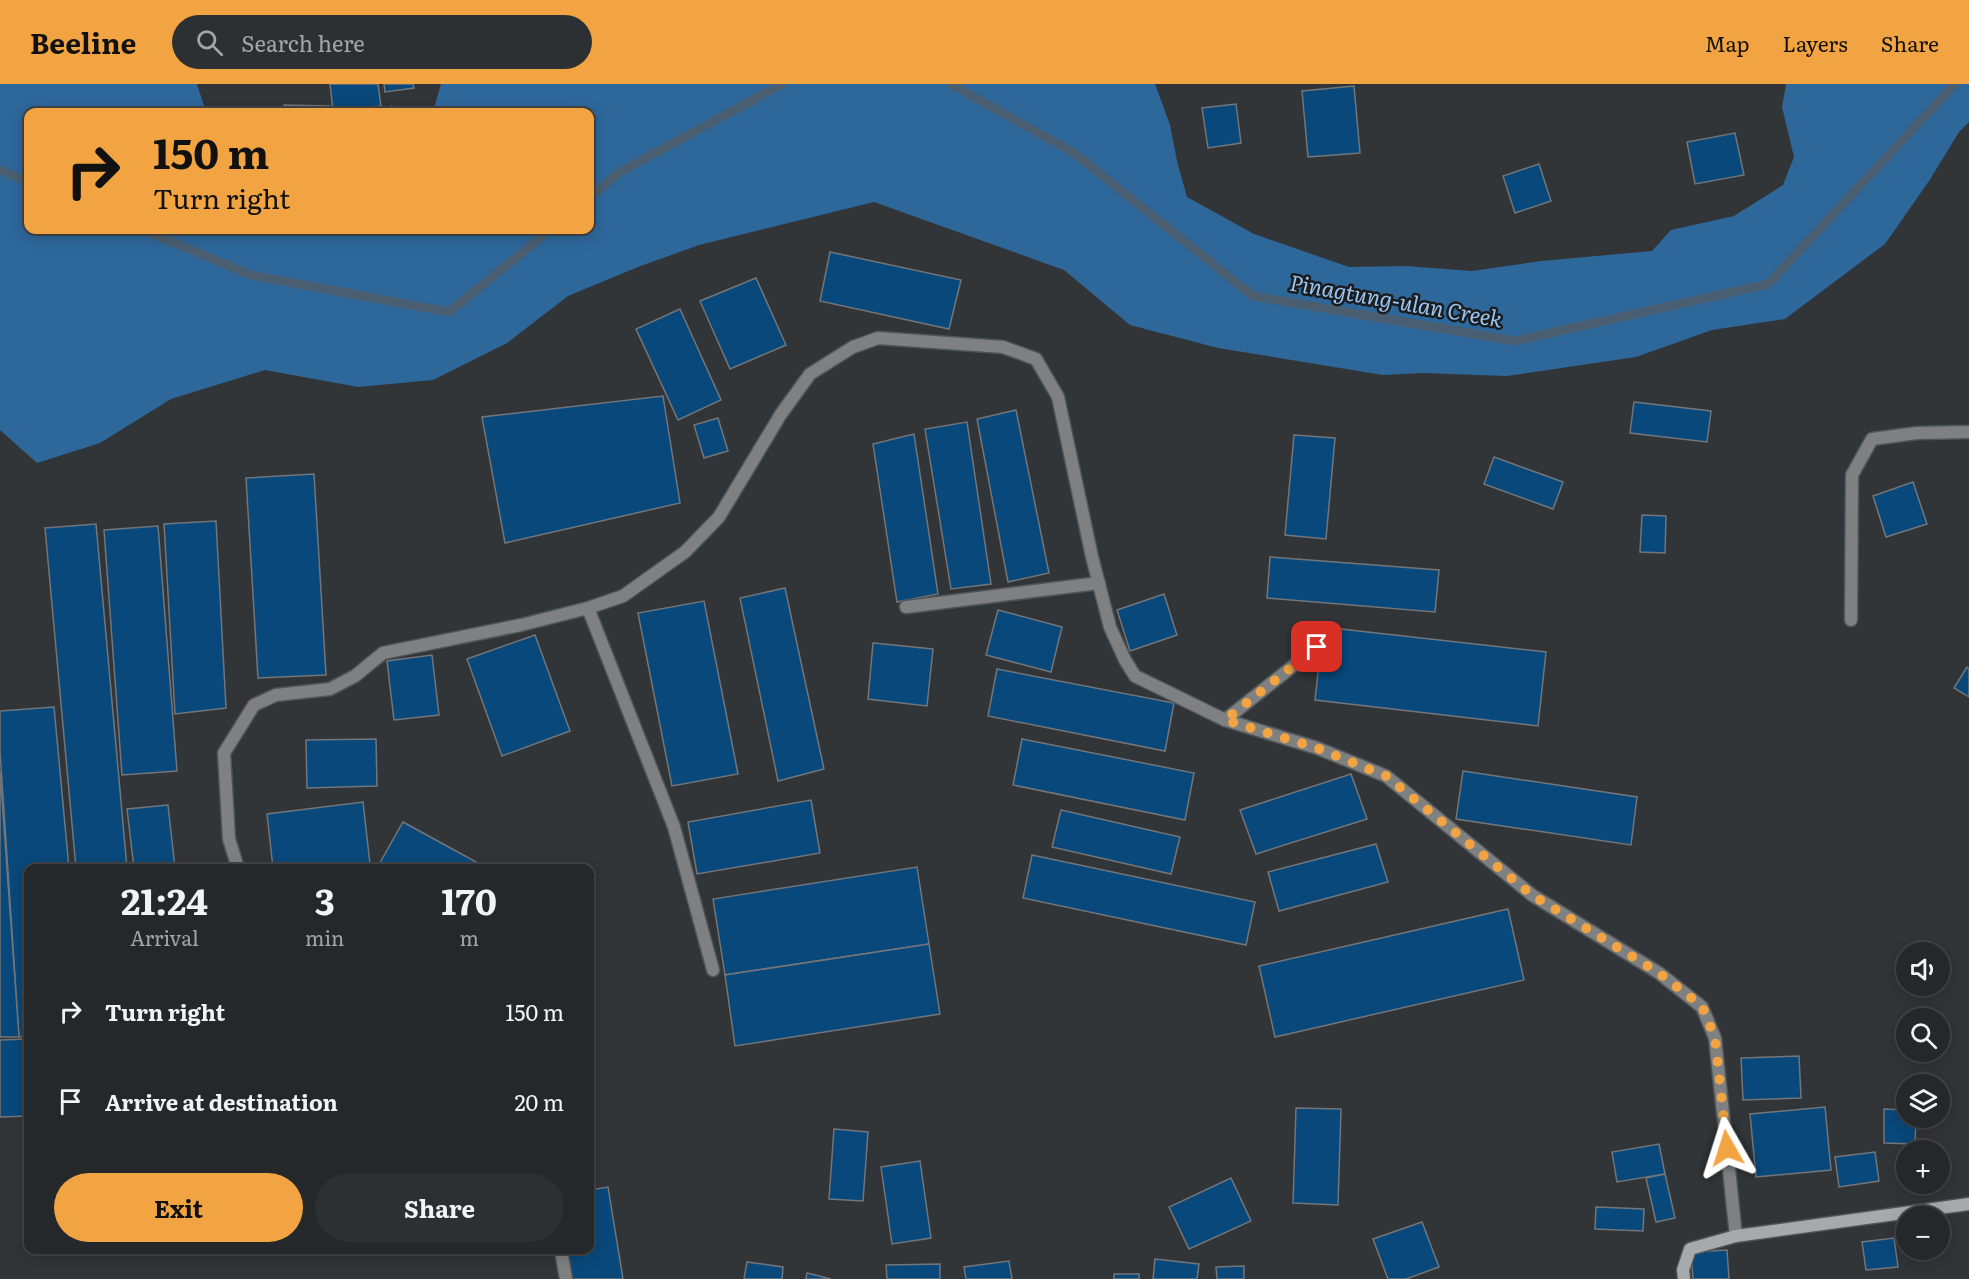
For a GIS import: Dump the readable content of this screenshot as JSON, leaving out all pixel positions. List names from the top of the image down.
{
  "water": ["Pinagtung-ulan Creek"],
  "page": {
    "header": "Beeline",
    "search": "Search here",
    "nav": ["Map", "Layers", "Share"],
    "turn": ["150 m", "Turn right"],
    "eta": [
      "21:24",
      "Arrival",
      "3",
      "min",
      "170",
      "m"
    ],
    "map_buttons": ["+", "−"],
    "list": [
      {
        "name": "Turn right",
        "value": "150 m"
      },
      {
        "name": "Arrive at destination",
        "value": "20 m"
      }
    ],
    "buttons": ["Exit", "Share"]
  }
}
